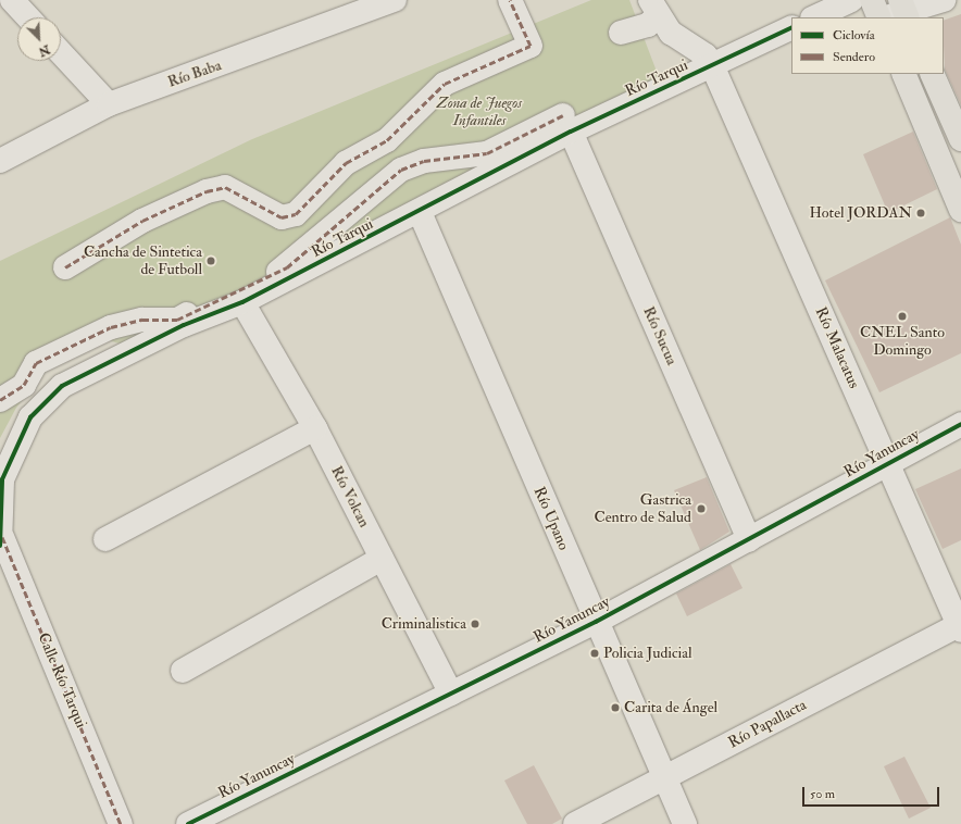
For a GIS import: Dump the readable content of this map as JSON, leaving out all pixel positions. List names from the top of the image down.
{
  "streets": {
    "street": [
      "Río Baba",
      "Río Tarqui",
      "Río Sucua",
      "Río Malacatus",
      "Río Yanuncay",
      "Río Volcan",
      "Río Upano",
      "Calle Río Tarqui",
      "Río Papallacta"
    ]
  },
  "crossings": [
    ["Río Tarqui", "Río Sucua"],
    ["Río Tarqui", "Río Malacatus"],
    ["Río Tarqui", "Río Volcan"],
    ["Río Tarqui", "Río Upano"],
    ["Río Tarqui", "Calle Río Tarqui"],
    ["Río Sucua", "Río Yanuncay"],
    ["Río Malacatus", "Río Yanuncay"],
    ["Río Malacatus", "Río Papallacta"],
    ["Río Yanuncay", "Río Volcan"],
    ["Río Yanuncay", "Río Upano"],
    ["Río Upano", "Río Papallacta"]
  ],
  "parks": ["Zona de Juegos Infantiles"],
  "places": [
    "Hotel JORDAN",
    "Cancha de Sintetica de Futboll",
    "CNEL Santo Domingo",
    "Gastrica Centro de Salud",
    "Criminalistica",
    "Policia Judicial",
    "Carita de Ángel"
  ],
  "legend": ["Ciclovía", "Sendero"],
  "scale_bar": "50 m",
  "north": "bottom right"
}
